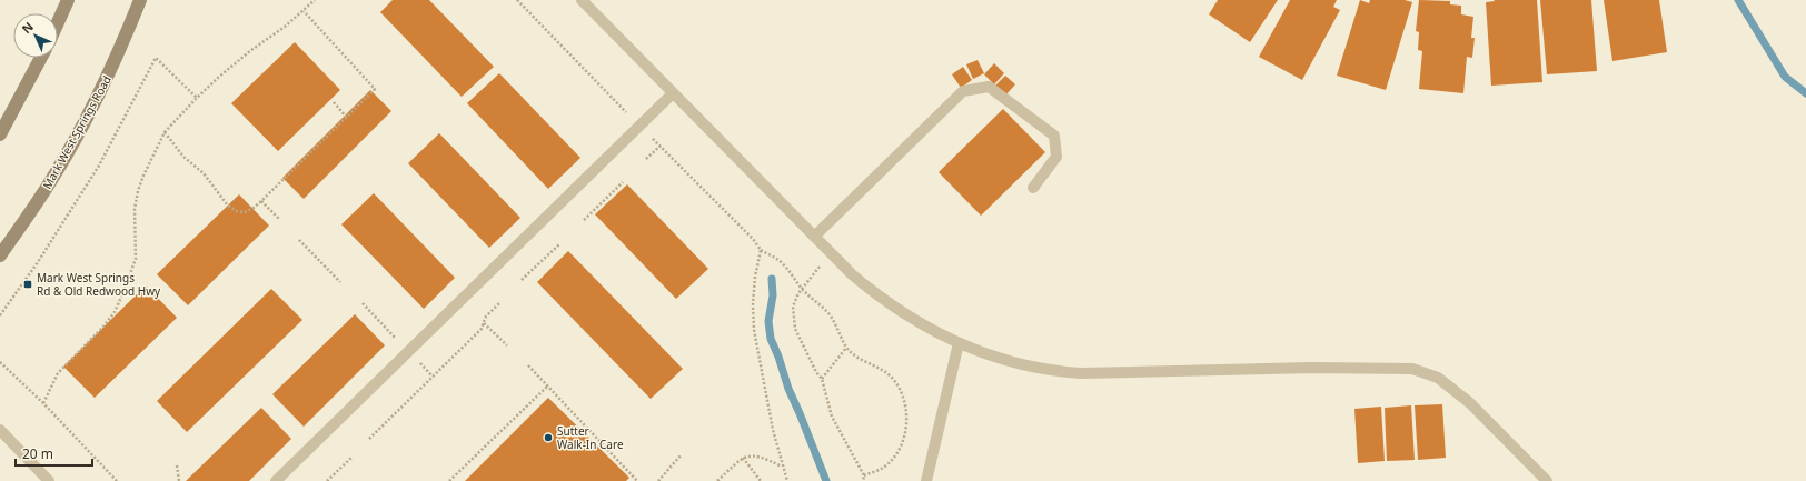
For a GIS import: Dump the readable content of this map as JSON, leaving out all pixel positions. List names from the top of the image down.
{
  "streets": {
    "main road": ["Mark West Springs Road"]
  },
  "places": {
    "transit": ["Mark West Springs Rd & Old Redwood Hwy"],
    "other": ["Sutter Walk-In Care"]
  },
  "scale_bar": "20 m",
  "north": "top left"
}
